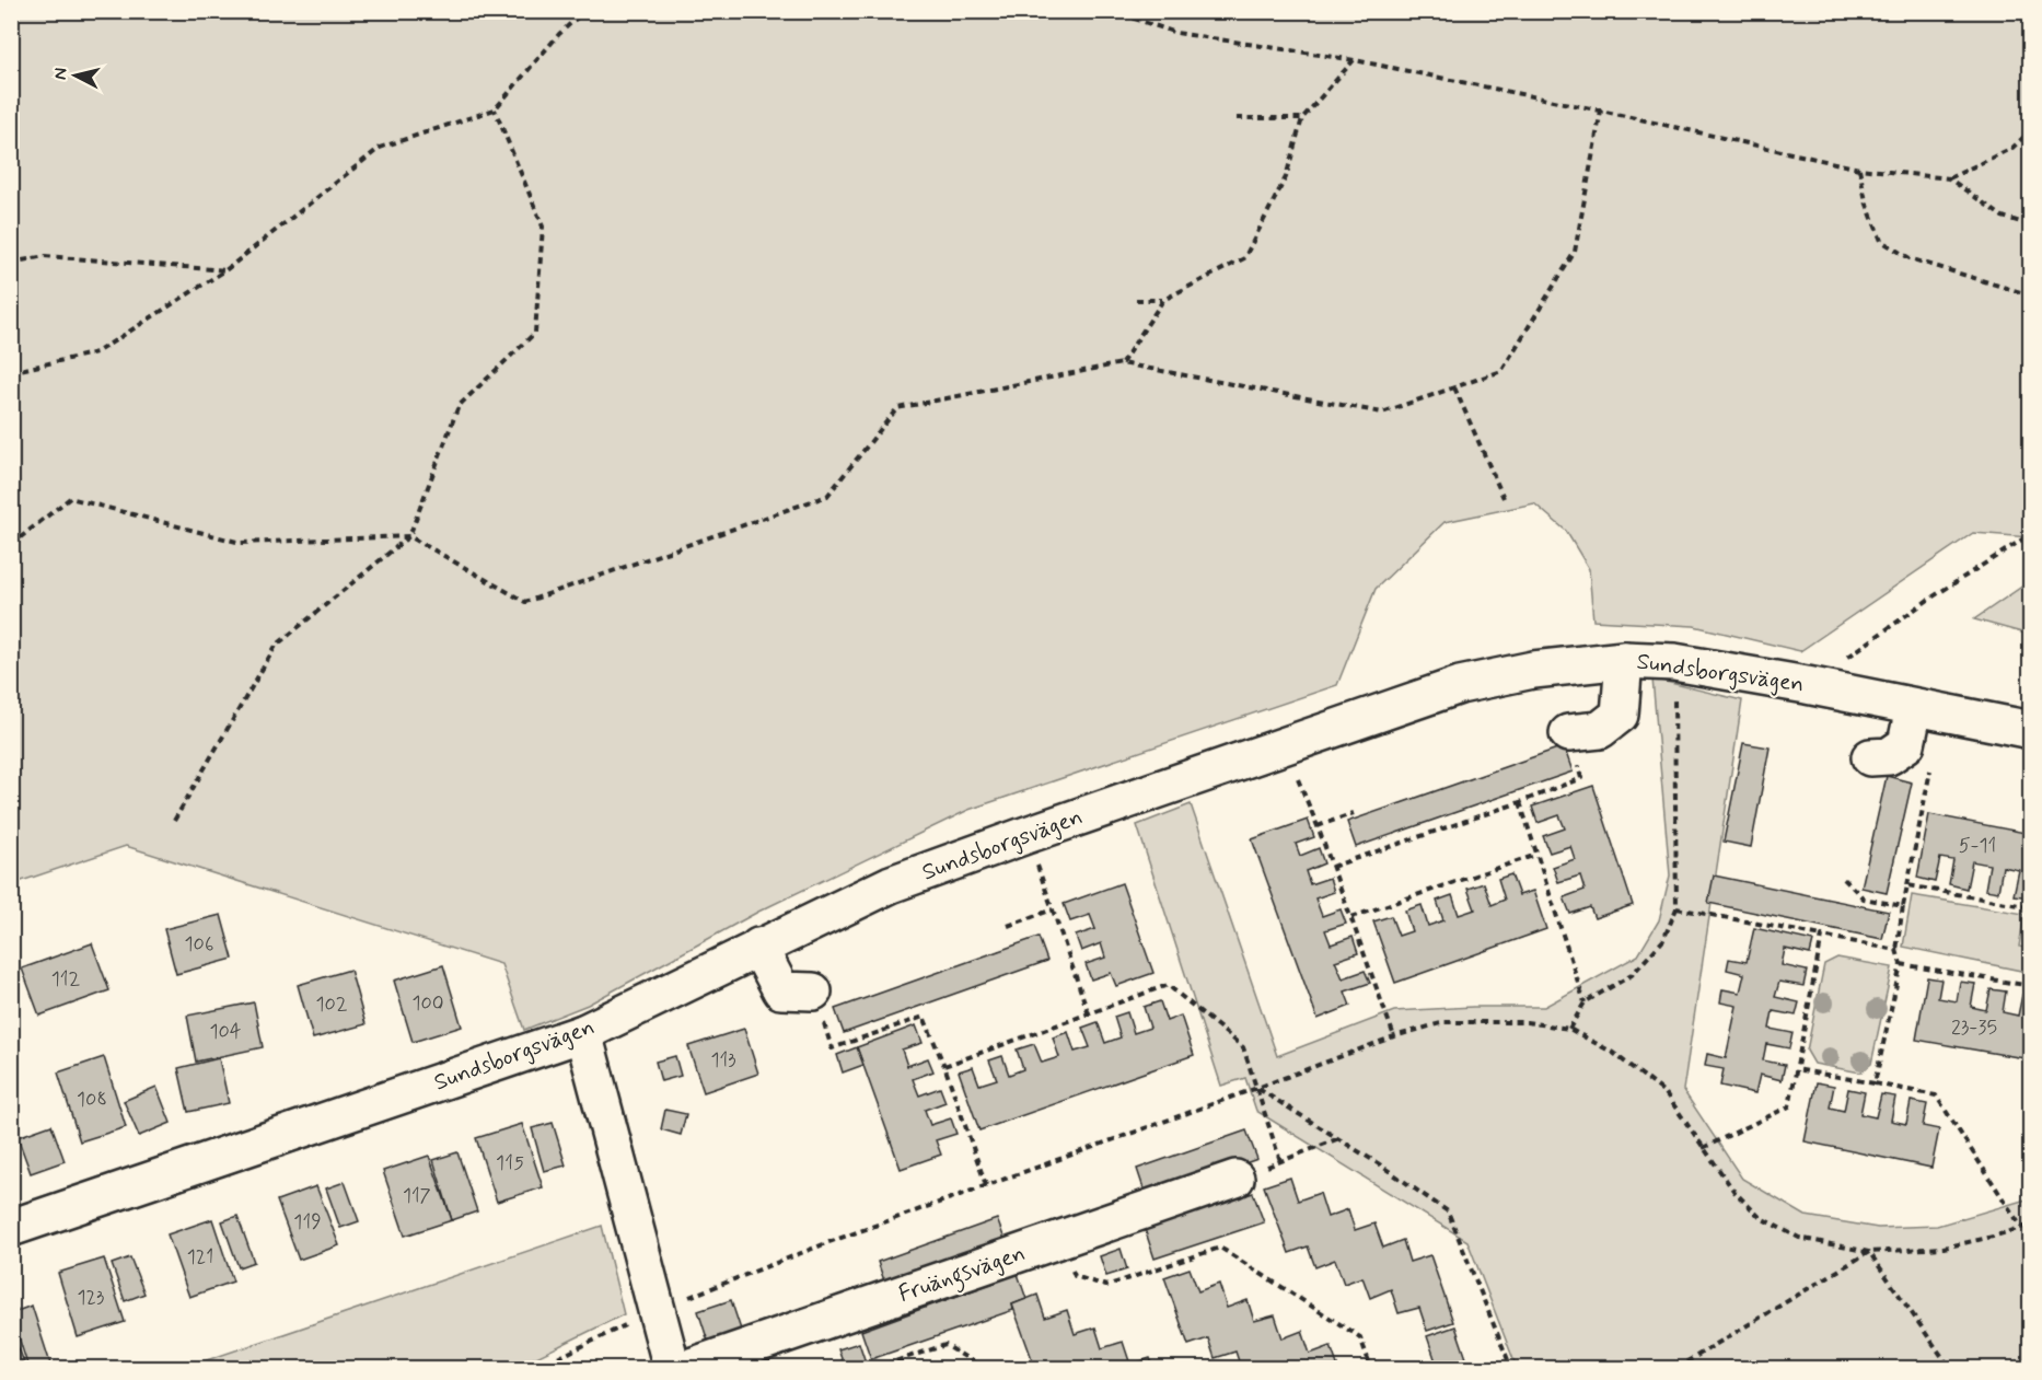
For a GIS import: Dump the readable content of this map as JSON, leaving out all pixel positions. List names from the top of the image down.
{
  "streets": {
    "street": ["Sundsborgsvägen", "Fruängsvägen"]
  },
  "house_numbers": [
    "5-11",
    "106",
    "112",
    "100",
    "102",
    "23-35",
    "104",
    "113",
    "108",
    "115",
    "117",
    "119",
    "121",
    "123"
  ],
  "north": "left"
}
